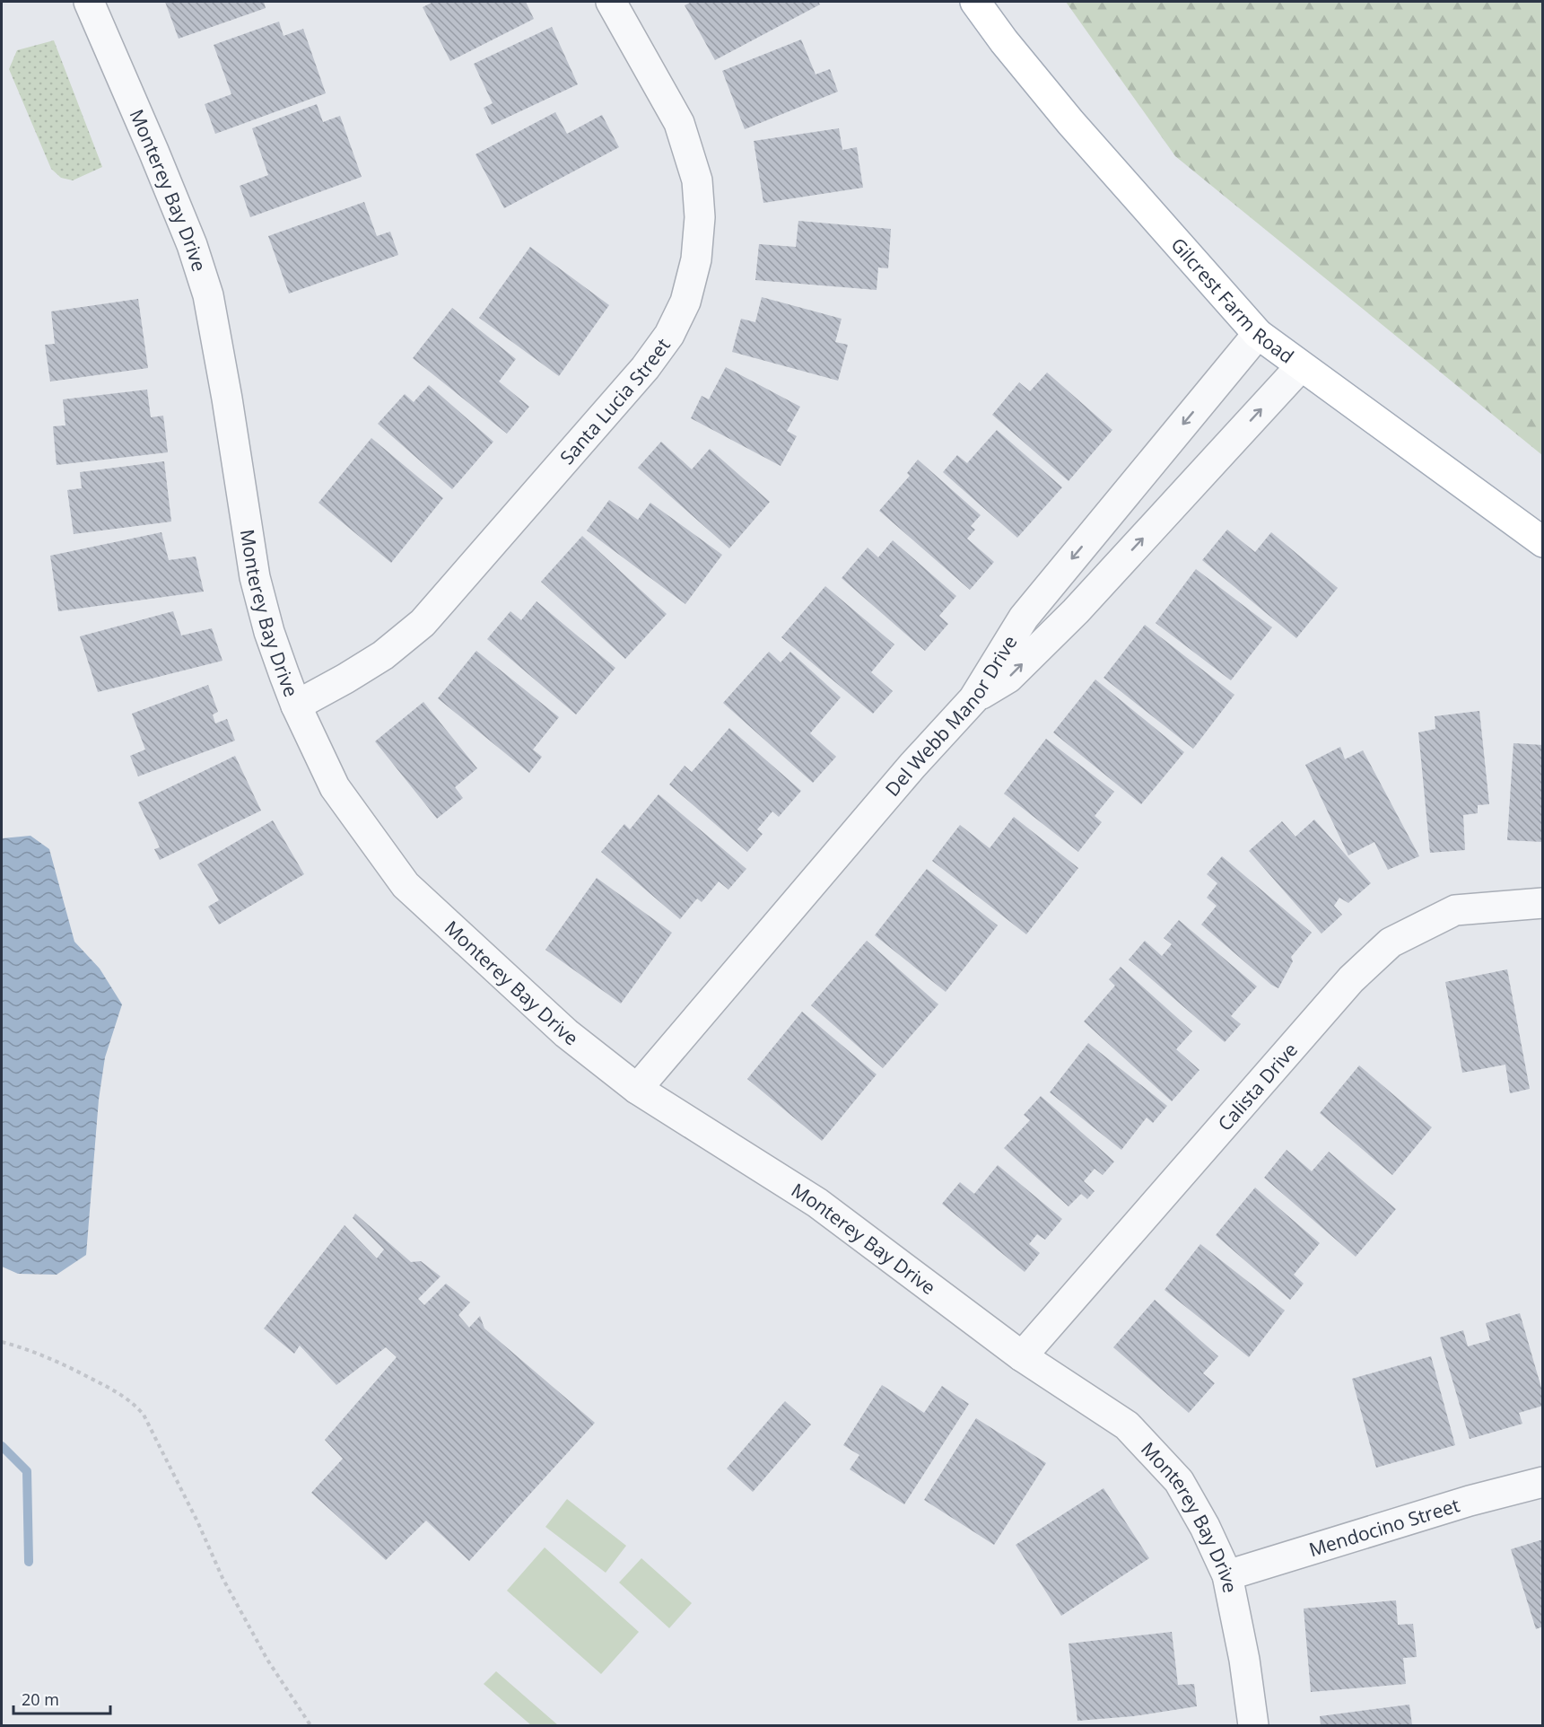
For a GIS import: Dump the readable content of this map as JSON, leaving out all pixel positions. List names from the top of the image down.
{
  "streets": {
    "main road": ["Gilcrest Farm Road"],
    "street": [
      "Monterey Bay Drive",
      "Santa Lucia Street",
      "Del Webb Manor Drive",
      "Calista Drive",
      "Mendocino Street"
    ]
  },
  "crossings": [
    ["Monterey Bay Drive", "Santa Lucia Street"],
    ["Monterey Bay Drive", "Del Webb Manor Drive"],
    ["Monterey Bay Drive", "Calista Drive"],
    ["Monterey Bay Drive", "Mendocino Street"],
    ["Gilcrest Farm Road", "Del Webb Manor Drive"]
  ],
  "scale_bar": "20 m"
}
